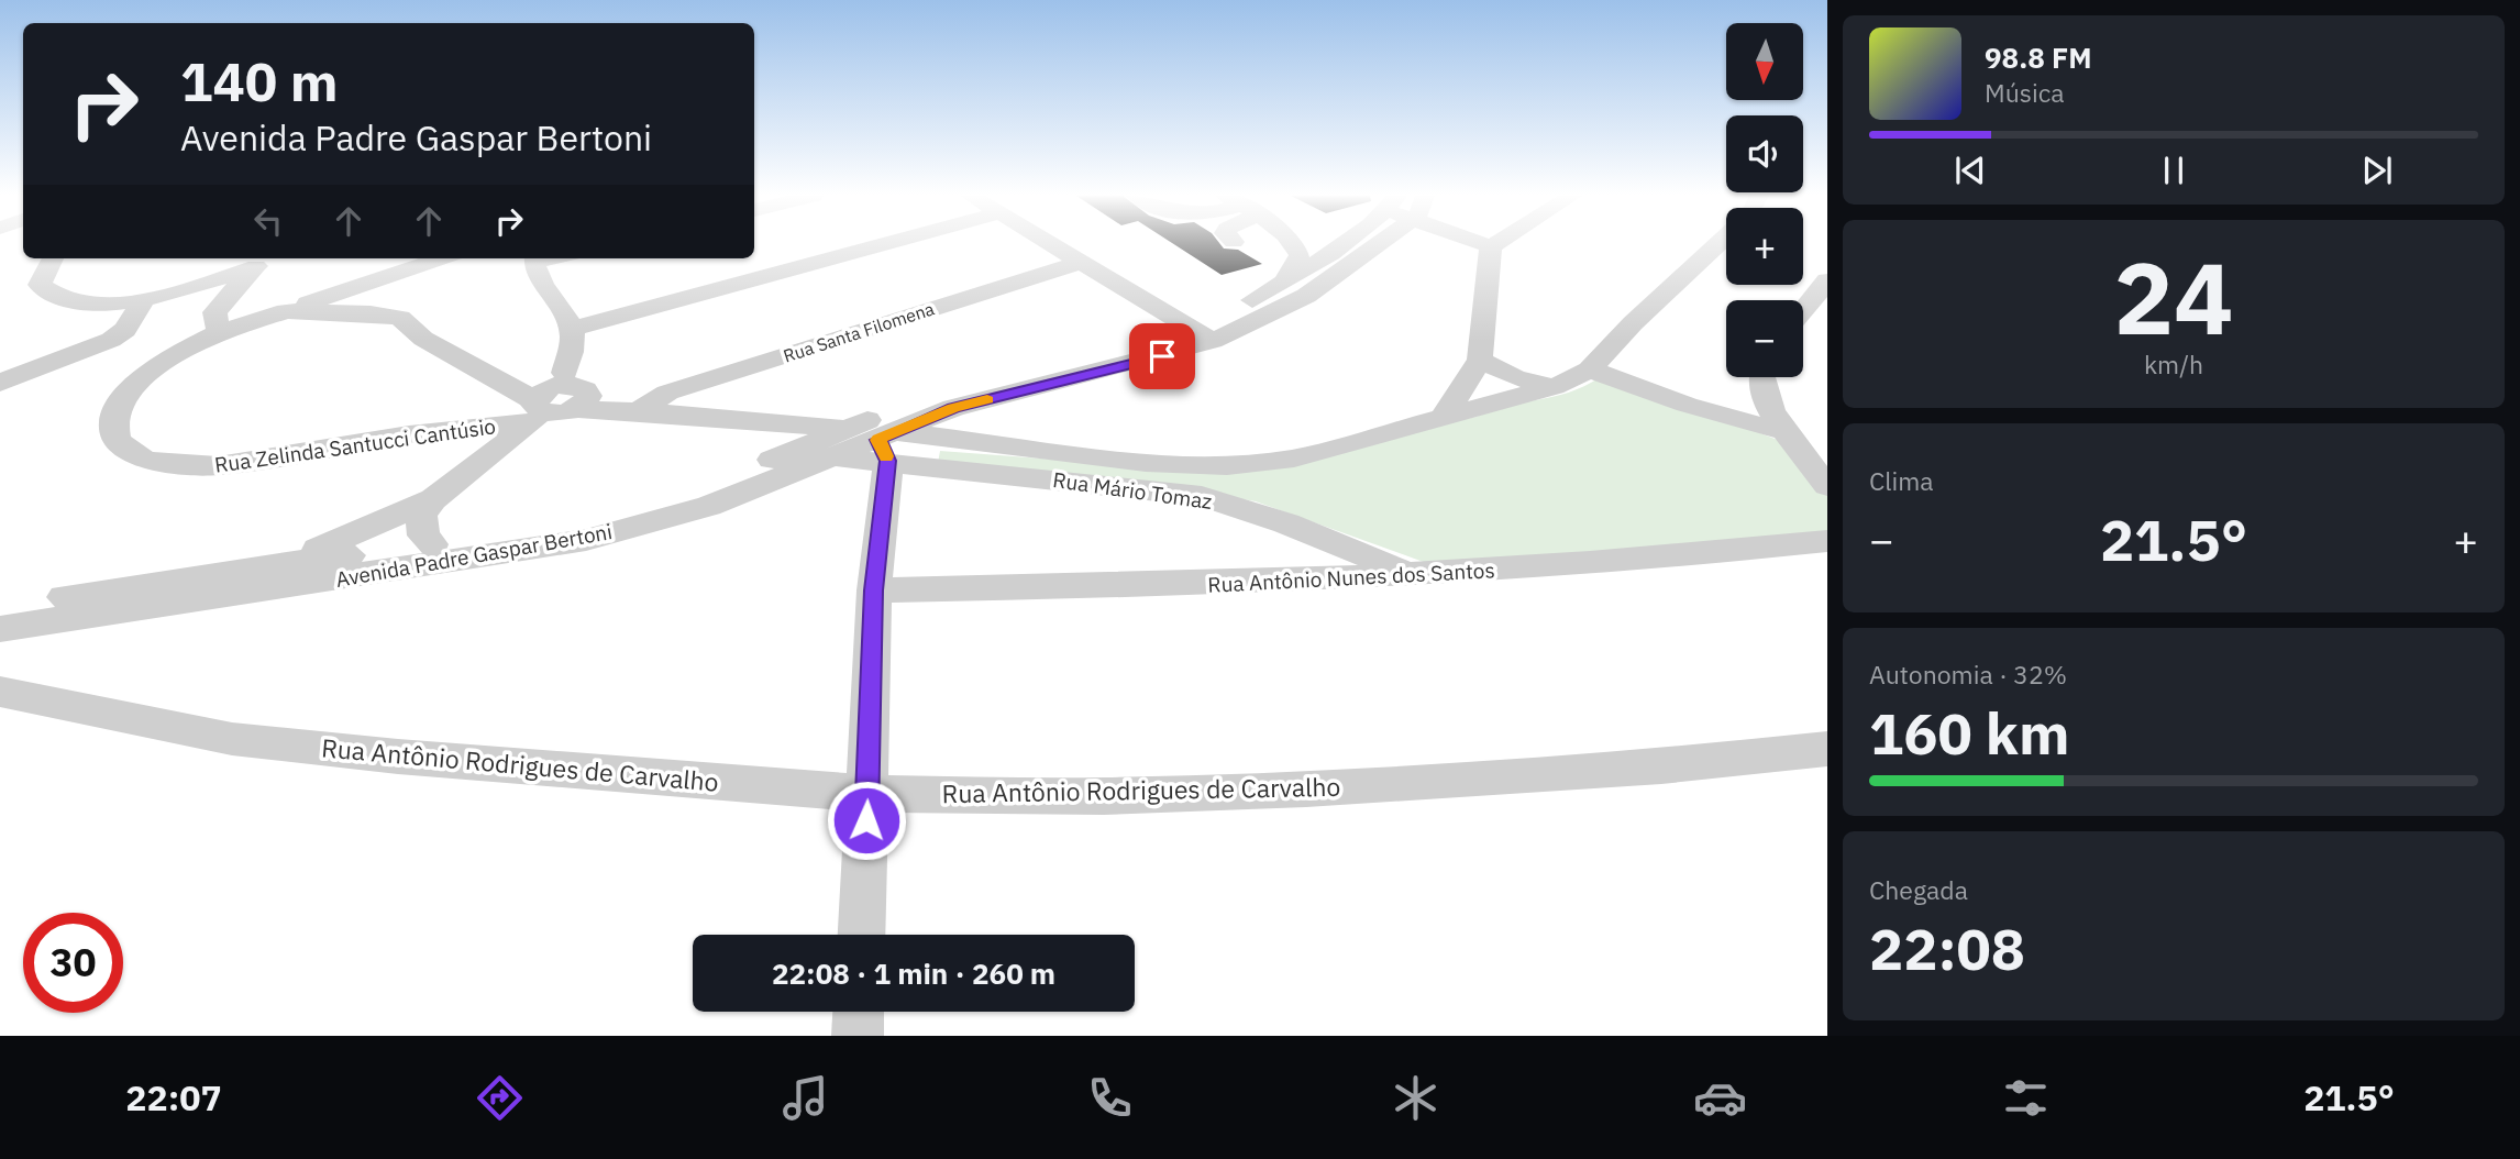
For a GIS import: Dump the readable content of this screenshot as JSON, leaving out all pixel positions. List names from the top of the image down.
{
  "streets": {
    "street": [
      "Rua Santa Filomena",
      "Rua Zelinda Santucci Cantúsio",
      "Rua Mário Tomaz",
      "Avenida Padre Gaspar Bertoni",
      "Rua Antônio Nunes dos Santos",
      "Rua Antônio Rodrigues de Carvalho"
    ]
  },
  "crossings": [
    ["Rua Mário Tomaz", "Avenida Padre Gaspar Bertoni"],
    ["Rua Mário Tomaz", "Rua Antônio Nunes dos Santos"]
  ],
  "north": "bottom",
  "page": {
    "map_buttons": ["+", "−"],
    "turn": ["140 m", "Avenida Padre Gaspar Bertoni"],
    "song": ["98.8 FM", "Música"],
    "tile": [
      ["24", "km/h"],
      "Clima",
      ["Autonomia · 32%", "160 km"],
      ["Chegada", "22:08"]
    ],
    "heat": ["−", "21.5°", "+"],
    "limit": "30",
    "trip": "22:08 · 1 min · 260 m",
    "tabs": ["22:07", "21.5°"]
  }
}
